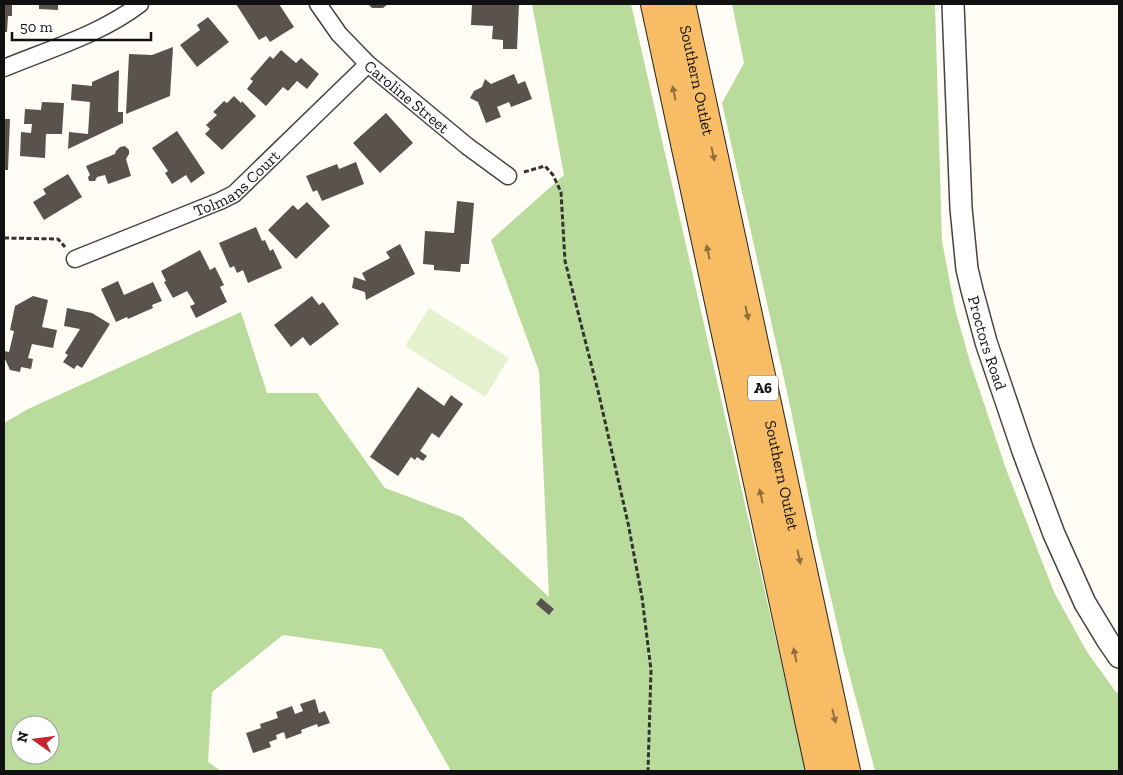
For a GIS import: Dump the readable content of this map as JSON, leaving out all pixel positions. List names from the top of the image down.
{
  "streets": {
    "highway": ["Southern Outlet", "A6"],
    "street": ["Caroline Street", "Tolmans Court", "Proctors Road"]
  },
  "crossings": [
    ["Caroline Street", "Tolmans Court"]
  ],
  "scale_bar": "50 m",
  "north": "left"
}
